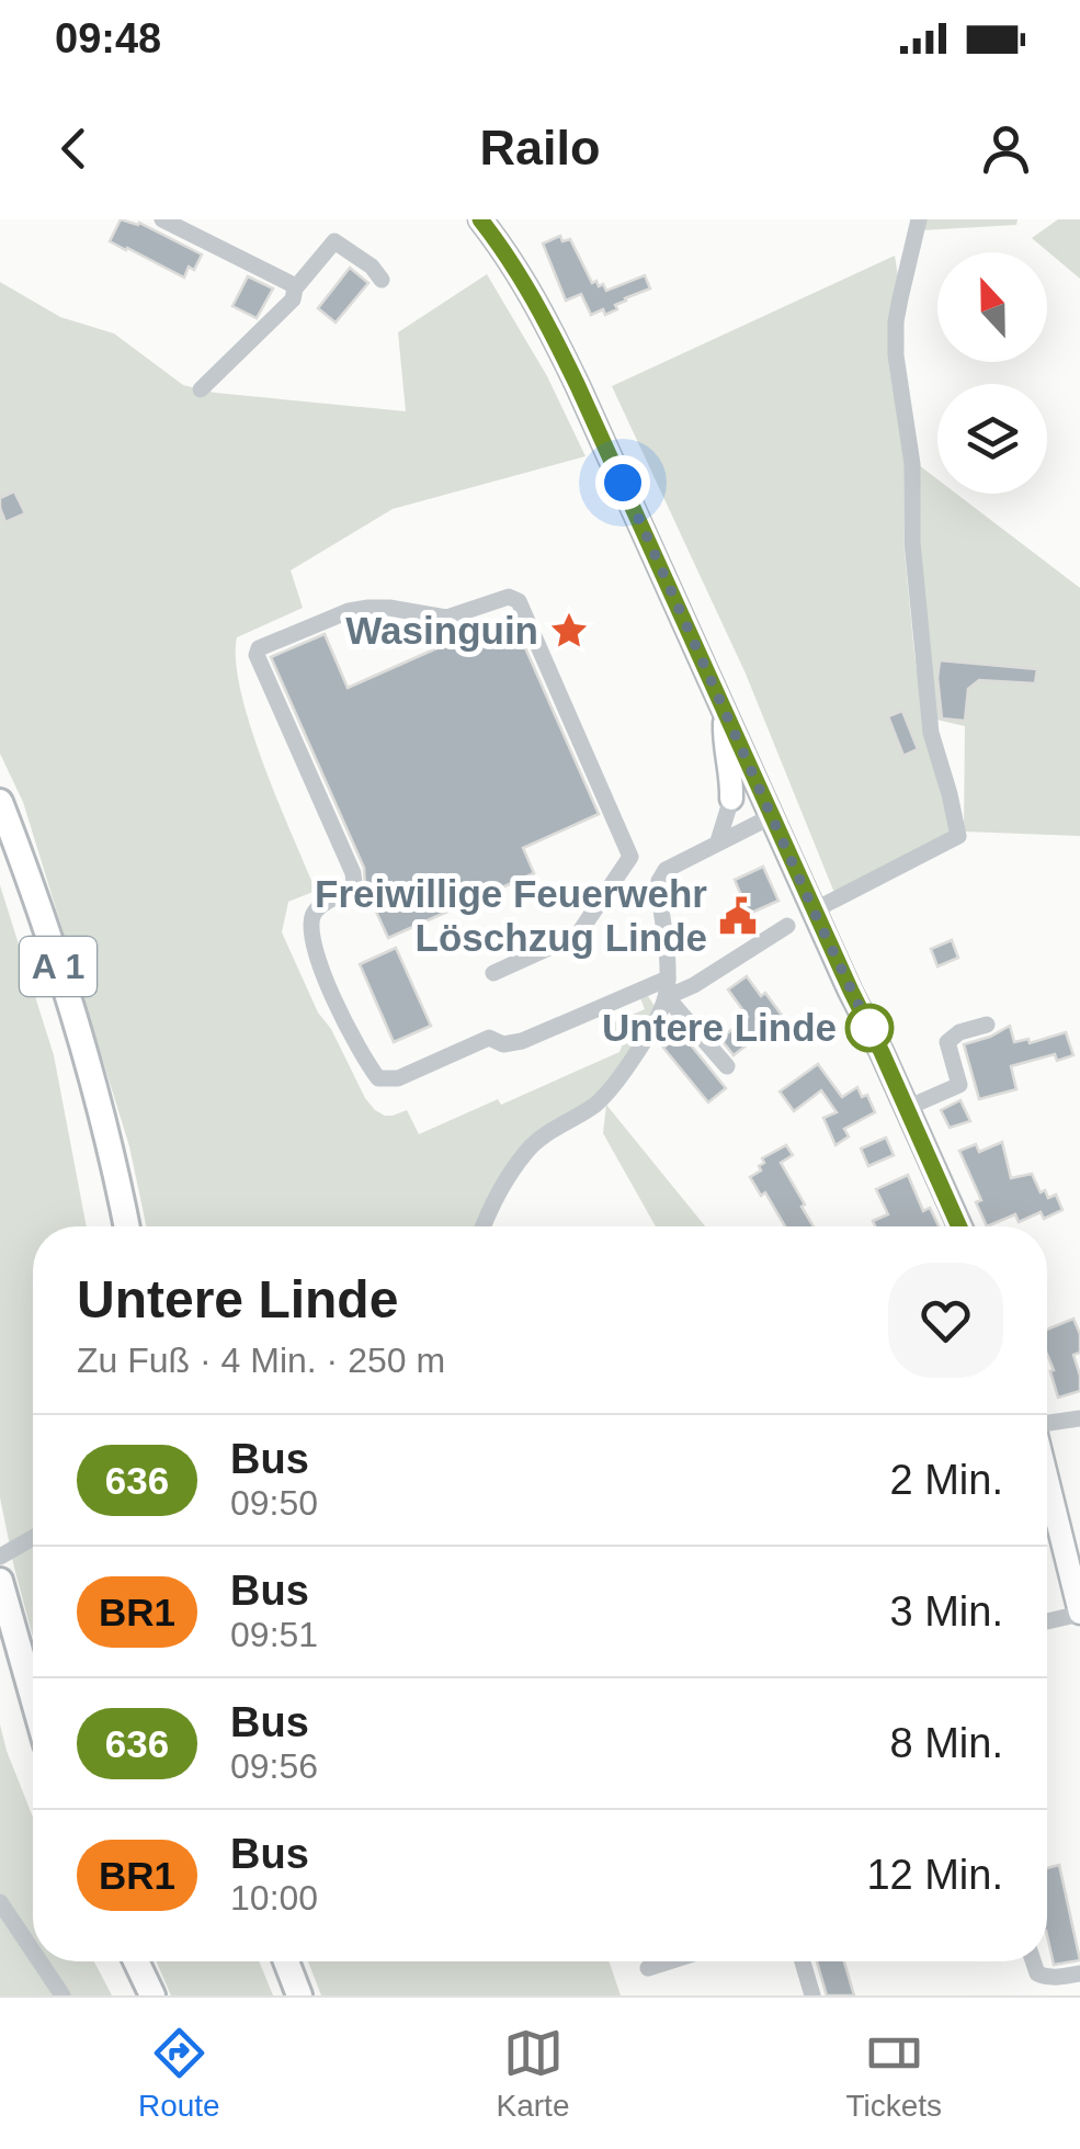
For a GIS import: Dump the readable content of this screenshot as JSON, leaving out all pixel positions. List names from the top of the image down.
{
  "streets": {
    "highway": ["A 1"]
  },
  "places": {
    "place": ["Wasinguin"],
    "public building": ["Freiwillige Feuerwehr Löschzug Linde"],
    "other": ["Untere Linde"]
  },
  "lines": ["bus line 636"],
  "north": "top",
  "page": {
    "status": "09:48",
    "header": "Railo",
    "heading": ["Untere Linde", "Zu Fuß · 4 Min. · 250 m"],
    "list": [
      {
        "mark": "636",
        "name": "Bus",
        "note": "09:50",
        "value": "2 Min."
      },
      {
        "mark": "BR1",
        "name": "Bus",
        "note": "09:51",
        "value": "3 Min."
      },
      {
        "mark": "636",
        "name": "Bus",
        "note": "09:56",
        "value": "8 Min."
      },
      {
        "mark": "BR1",
        "name": "Bus",
        "note": "10:00",
        "value": "12 Min."
      }
    ],
    "tabs": ["Route", "Karte", "Tickets"]
  }
}
